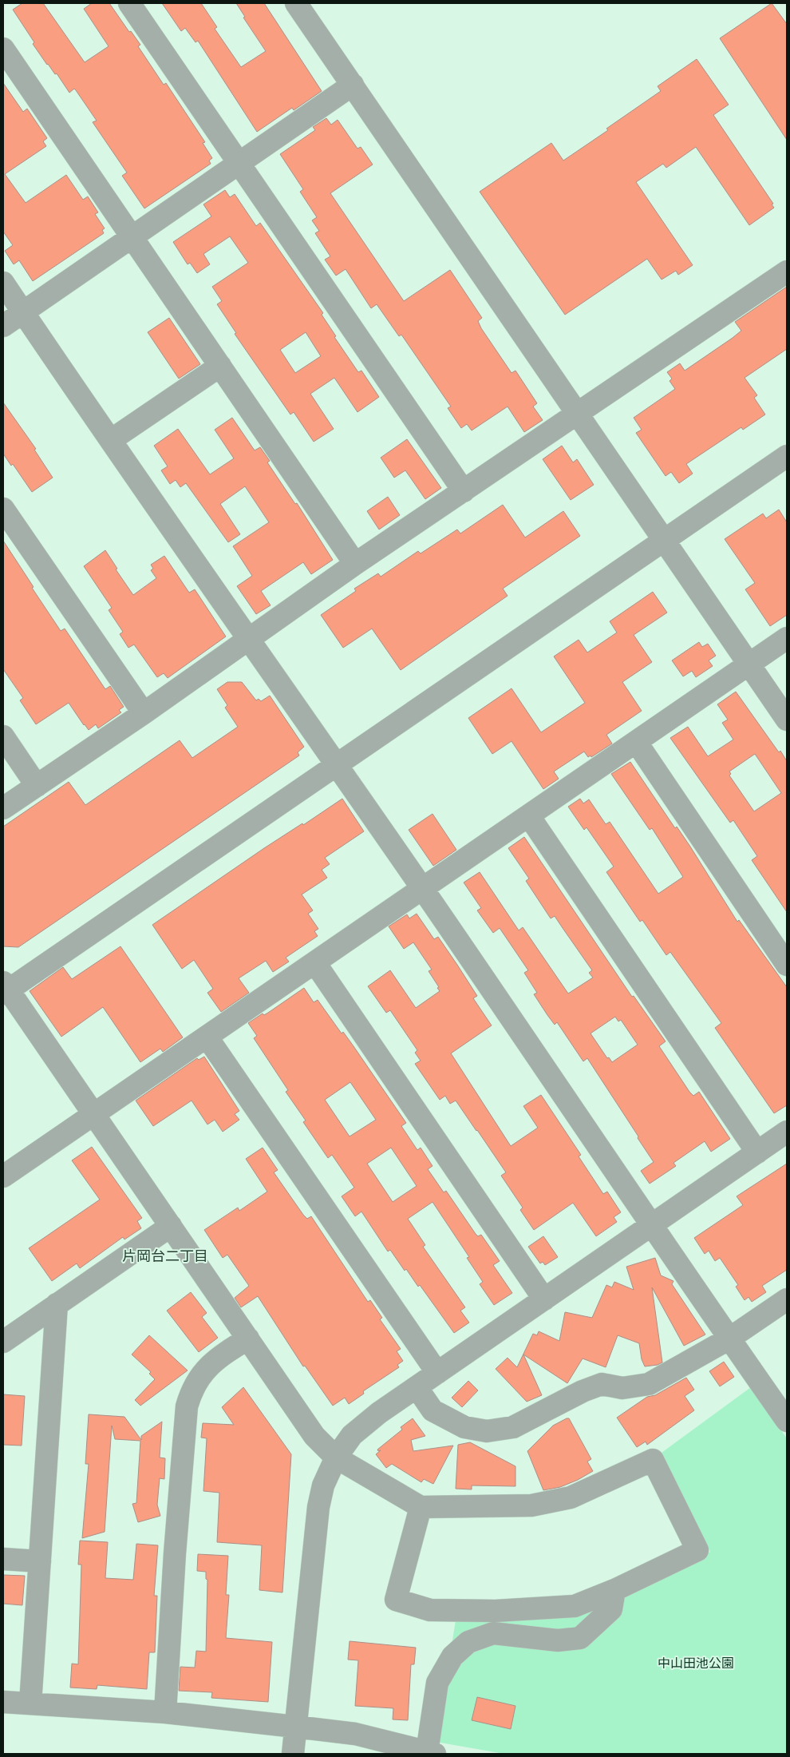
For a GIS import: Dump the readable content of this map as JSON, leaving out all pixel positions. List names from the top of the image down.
{
  "districts": ["片岡台二丁目"],
  "parks": ["中山田池公園"]
}
